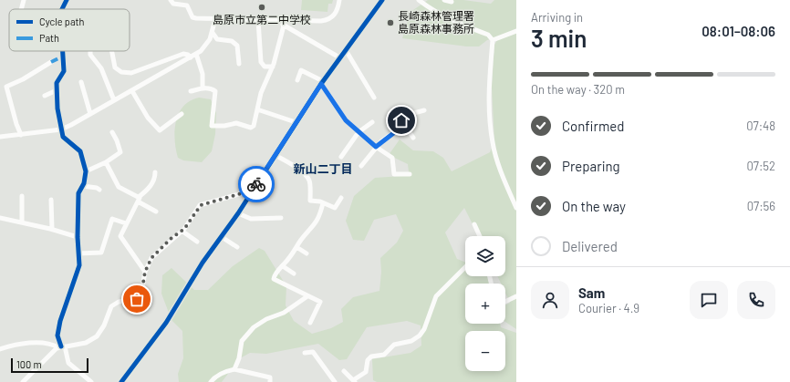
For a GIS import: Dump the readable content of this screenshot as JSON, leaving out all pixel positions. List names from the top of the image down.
{
  "districts": ["新山二丁目"],
  "places": ["島原市立第二中学校", "長崎森林管理署 島原森林事務所"],
  "legend": ["Cycle path", "Path"],
  "scale_bar": "100 m",
  "page": {
    "heading": ["3 min", "Arriving in", "08:01–08:06"],
    "panel": ["Sam", "Courier · 4.9"],
    "bar": "On the way · 320 m",
    "list": [
      ["Confirmed", "07:48"],
      ["Preparing", "07:52"],
      ["On the way", "07:56"],
      "Delivered"
    ],
    "map_buttons": ["+", "−"],
    "scale": "100 m"
  }
}
